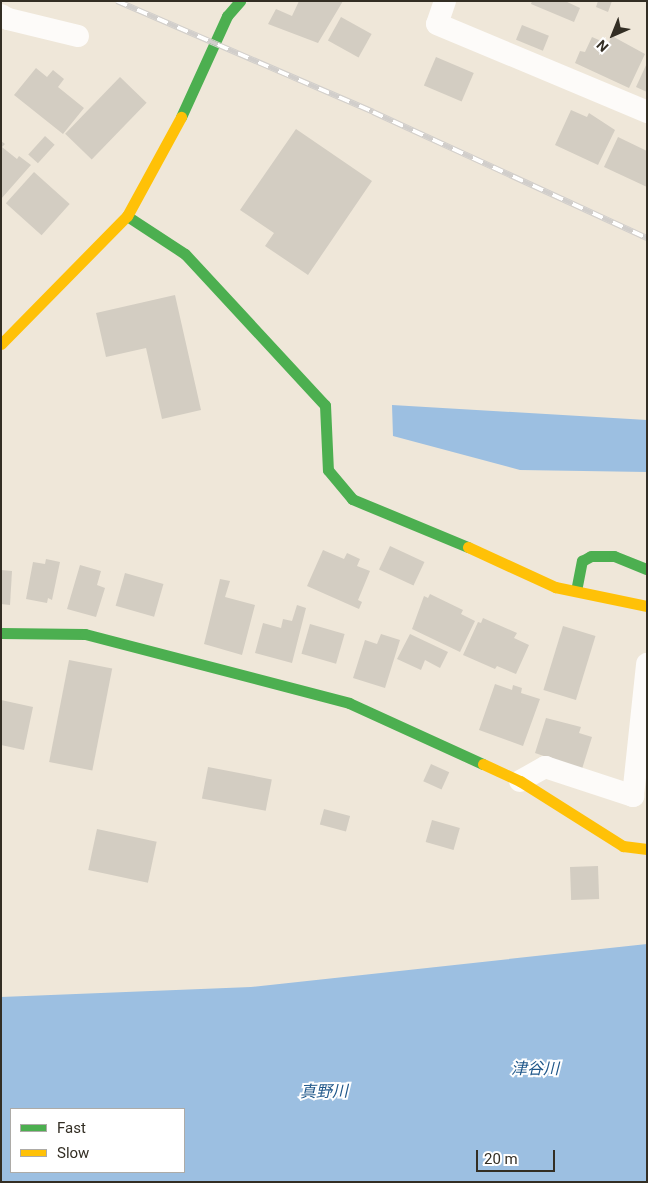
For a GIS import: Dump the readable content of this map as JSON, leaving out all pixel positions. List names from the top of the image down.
{
  "water": ["津谷川", "真野川"],
  "legend": ["Fast", "Slow"],
  "scale_bar": "20 m",
  "north": "bottom left"
}
